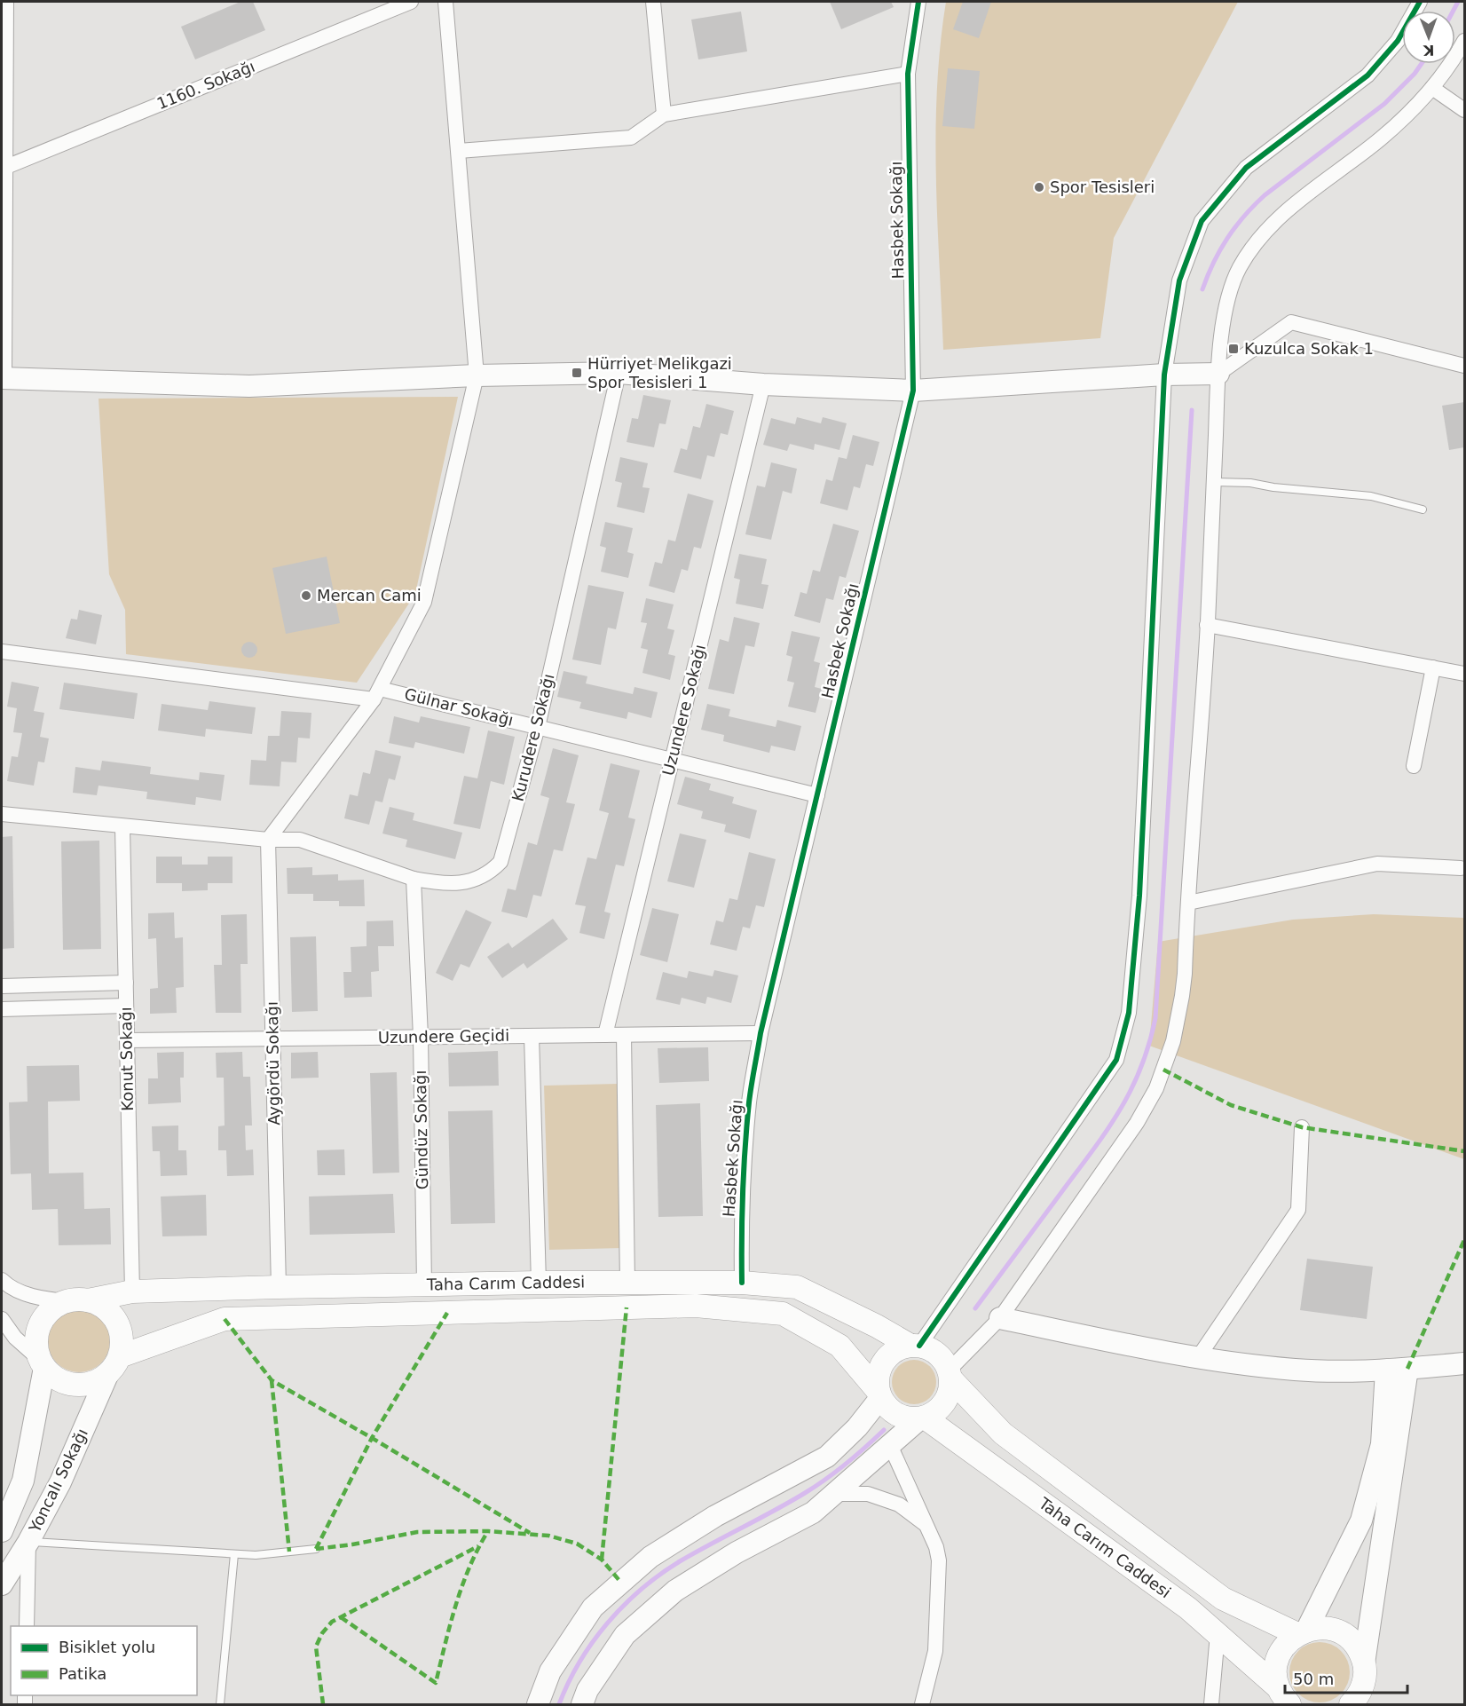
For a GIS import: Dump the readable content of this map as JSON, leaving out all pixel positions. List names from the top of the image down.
{
  "streets": {
    "main road": ["Taha Carım Caddesi"],
    "street": [
      "1160. Sokağı",
      "Hasbek Sokağı",
      "Gülnar Sokağı",
      "Uzundere Sokağı",
      "Kurudere Sokağı",
      "Uzundere Geçidi",
      "Konut Sokağı",
      "Aygördü Sokağı",
      "Gündüz Sokağı",
      "Yoncalı Sokağı"
    ]
  },
  "crossings": [
    ["Hasbek Sokağı", "Gülnar Sokağı"],
    ["Hasbek Sokağı", "Uzundere Geçidi"],
    ["Hasbek Sokağı", "Taha Carım Caddesi"],
    ["Gülnar Sokağı", "Uzundere Sokağı"],
    ["Gülnar Sokağı", "Kurudere Sokağı"],
    ["Uzundere Sokağı", "Uzundere Geçidi"],
    ["Kurudere Sokağı", "Konut Sokağı"],
    ["Kurudere Sokağı", "Aygördü Sokağı"],
    ["Kurudere Sokağı", "Gündüz Sokağı"],
    ["Uzundere Geçidi", "Konut Sokağı"],
    ["Uzundere Geçidi", "Aygördü Sokağı"],
    ["Uzundere Geçidi", "Gündüz Sokağı"],
    ["Konut Sokağı", "Taha Carım Caddesi"],
    ["Aygördü Sokağı", "Taha Carım Caddesi"],
    ["Gündüz Sokağı", "Taha Carım Caddesi"],
    ["Taha Carım Caddesi", "Yoncalı Sokağı"]
  ],
  "places": {
    "other": ["Spor Tesisleri", "Mercan Cami"],
    "transit": ["Kuzulca Sokak 1", "Hürriyet Melikgazi Spor Tesisleri 1"]
  },
  "legend": ["Bisiklet yolu", "Patika"],
  "scale_bar": "50 m",
  "north": "bottom"
}
